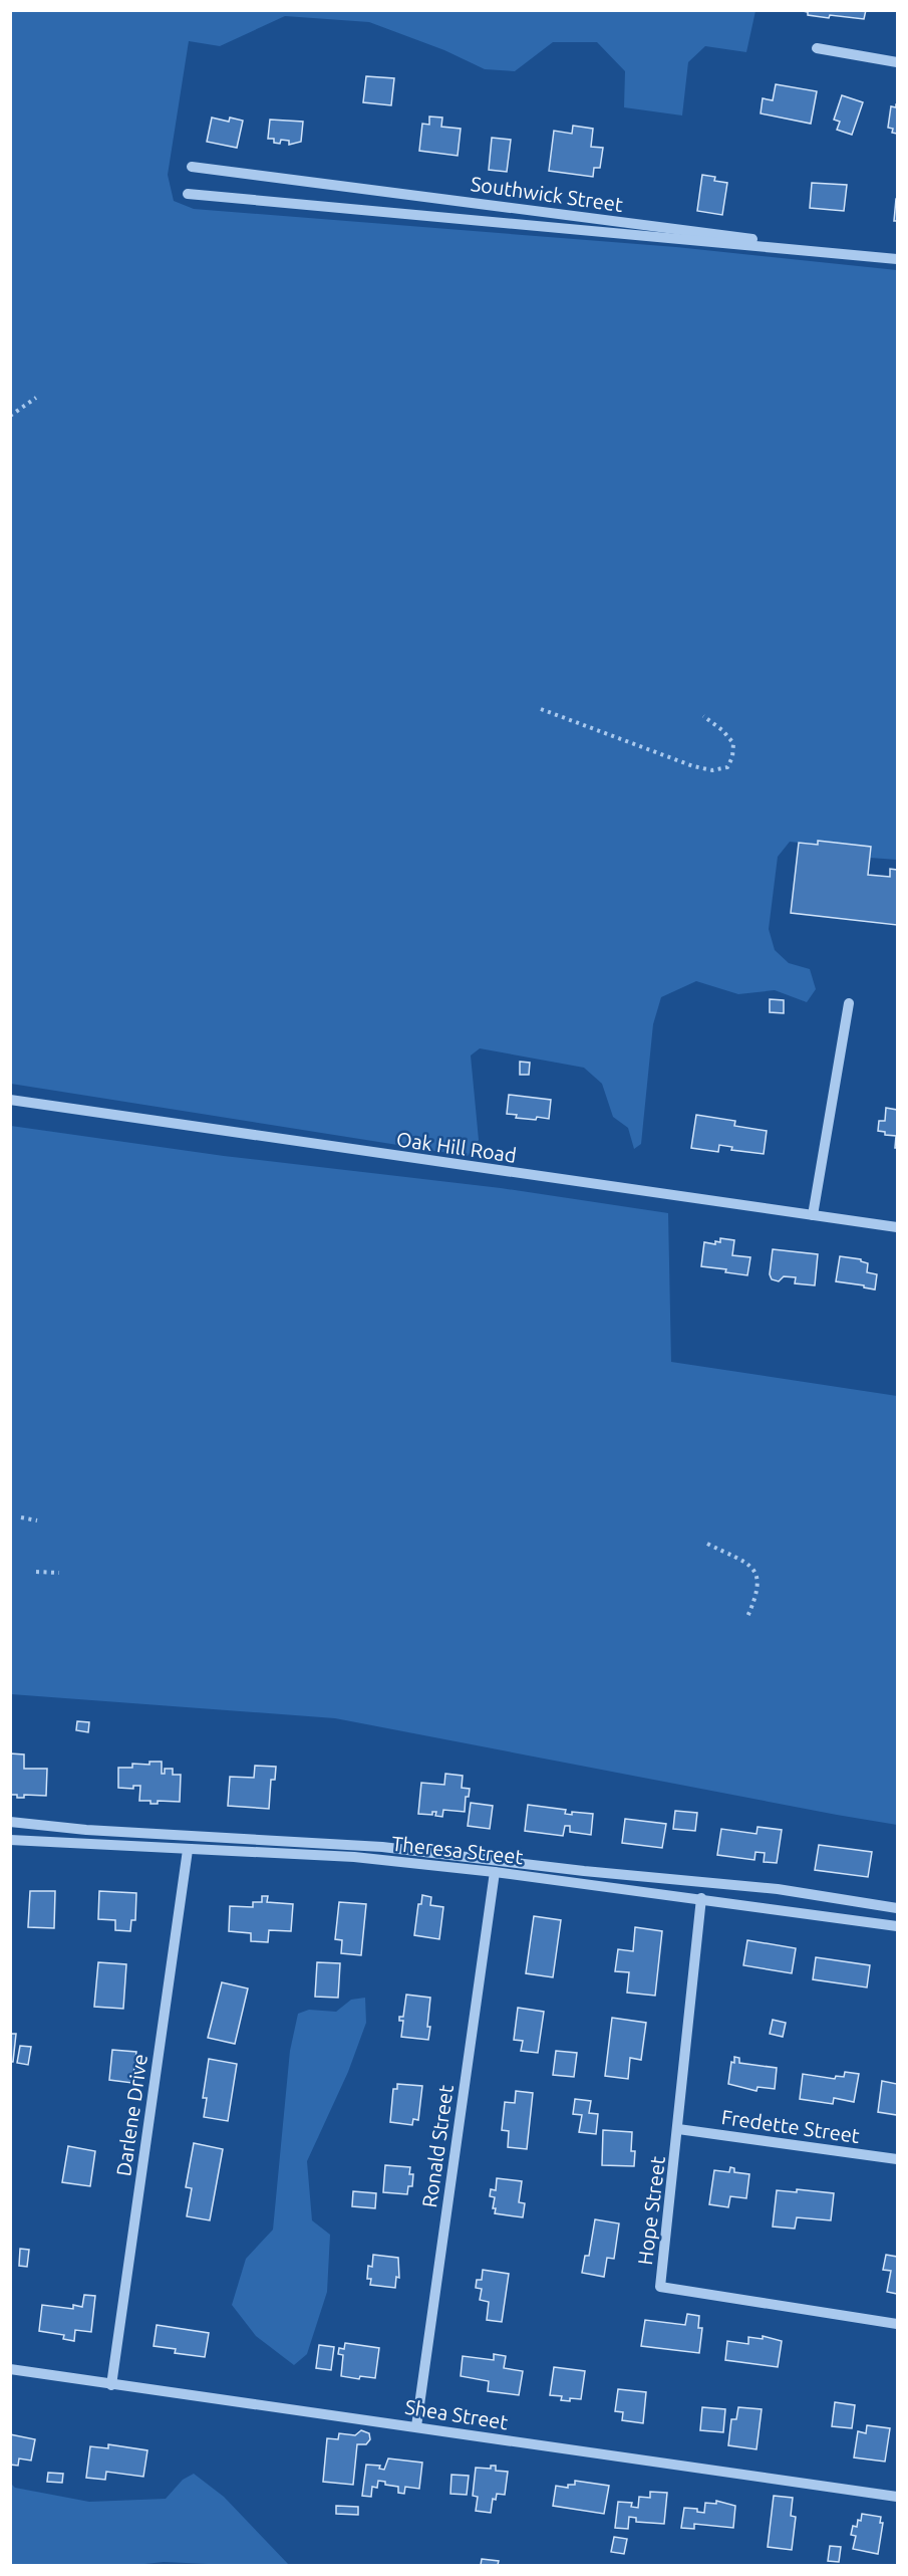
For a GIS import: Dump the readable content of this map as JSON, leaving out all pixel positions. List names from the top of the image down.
{
  "streets": {
    "street": [
      "Southwick Street",
      "Oak Hill Road",
      "Theresa Street",
      "Darlene Drive",
      "Fredette Street",
      "Ronald Street",
      "Hope Street",
      "Shea Street"
    ]
  },
  "crossings": [
    ["Theresa Street", "Darlene Drive"],
    ["Theresa Street", "Ronald Street"],
    ["Theresa Street", "Hope Street"],
    ["Darlene Drive", "Shea Street"],
    ["Fredette Street", "Hope Street"],
    ["Ronald Street", "Shea Street"]
  ]
}
